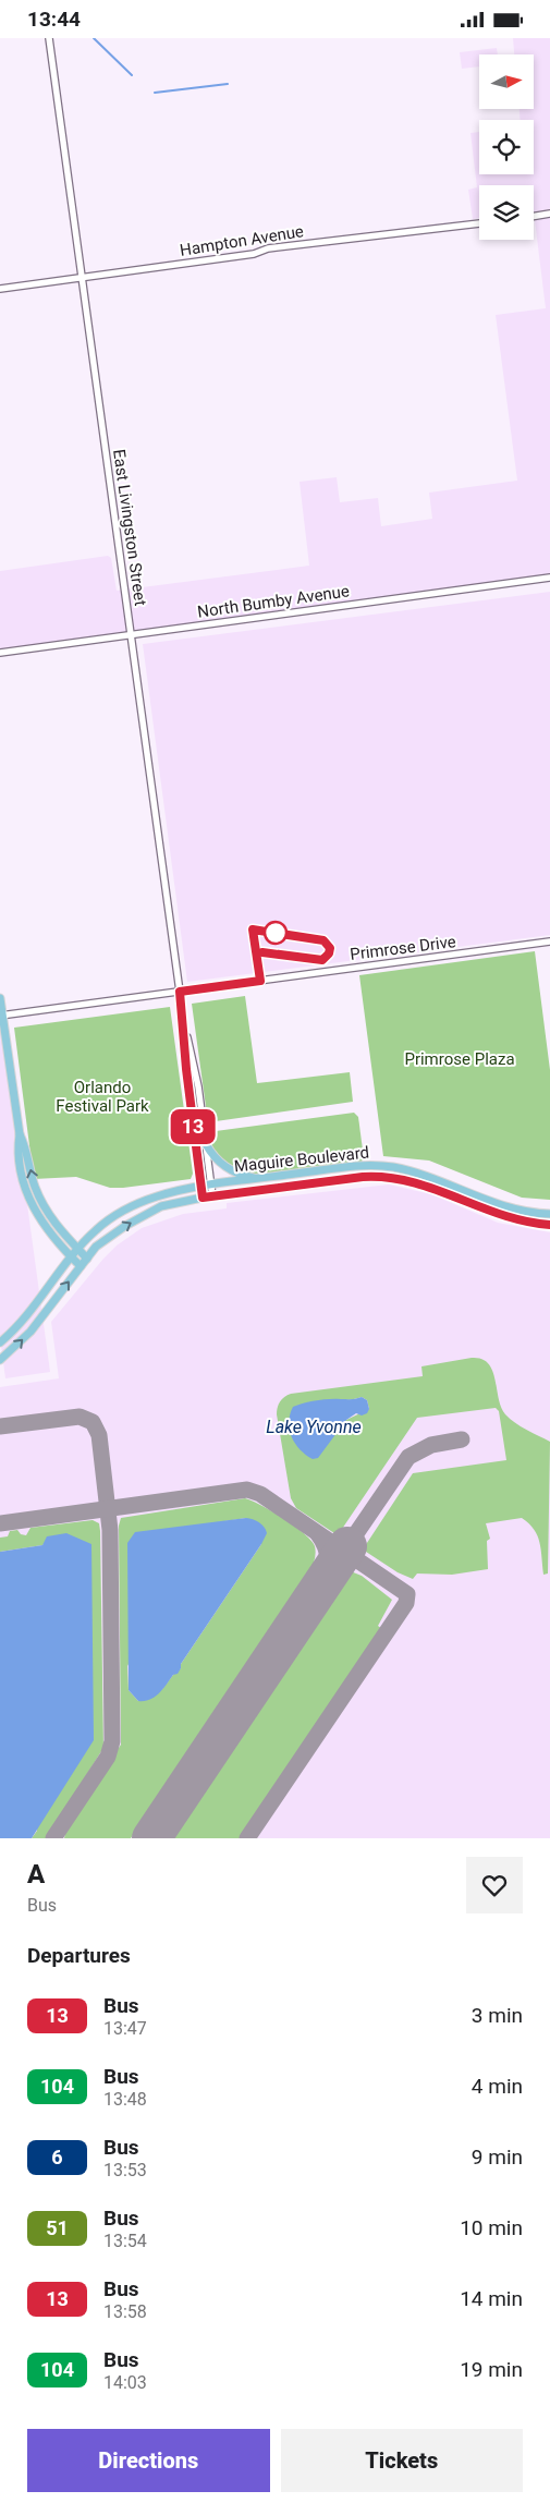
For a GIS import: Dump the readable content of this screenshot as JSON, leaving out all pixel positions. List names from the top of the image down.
{
  "streets": {
    "main road": ["Maguire Boulevard"],
    "street": [
      "Hampton Avenue",
      "East Livingston Street",
      "North Bumby Avenue",
      "Primrose Drive"
    ]
  },
  "crossings": [
    ["Hampton Avenue", "East Livingston Street"],
    ["East Livingston Street", "North Bumby Avenue"],
    ["East Livingston Street", "Primrose Drive"],
    ["East Livingston Street", "Maguire Boulevard"]
  ],
  "water": ["Lake Yvonne"],
  "parks": ["Primrose Plaza", "Orlando Festival Park"],
  "lines": ["bus line 13"],
  "north": "right",
  "page": {
    "status": "13:44",
    "on_map": "13",
    "heading": [
      ["A", "Bus"],
      "Departures"
    ],
    "list": [
      {
        "mark": "13",
        "name": "Bus",
        "note": "13:47",
        "value": "3 min"
      },
      {
        "mark": "104",
        "name": "Bus",
        "note": "13:48",
        "value": "4 min"
      },
      {
        "mark": "6",
        "name": "Bus",
        "note": "13:53",
        "value": "9 min"
      },
      {
        "mark": "51",
        "name": "Bus",
        "note": "13:54",
        "value": "10 min"
      },
      {
        "mark": "13",
        "name": "Bus",
        "note": "13:58",
        "value": "14 min"
      },
      {
        "mark": "104",
        "name": "Bus",
        "note": "14:03",
        "value": "19 min"
      }
    ],
    "buttons": ["Directions", "Tickets"]
  }
}
